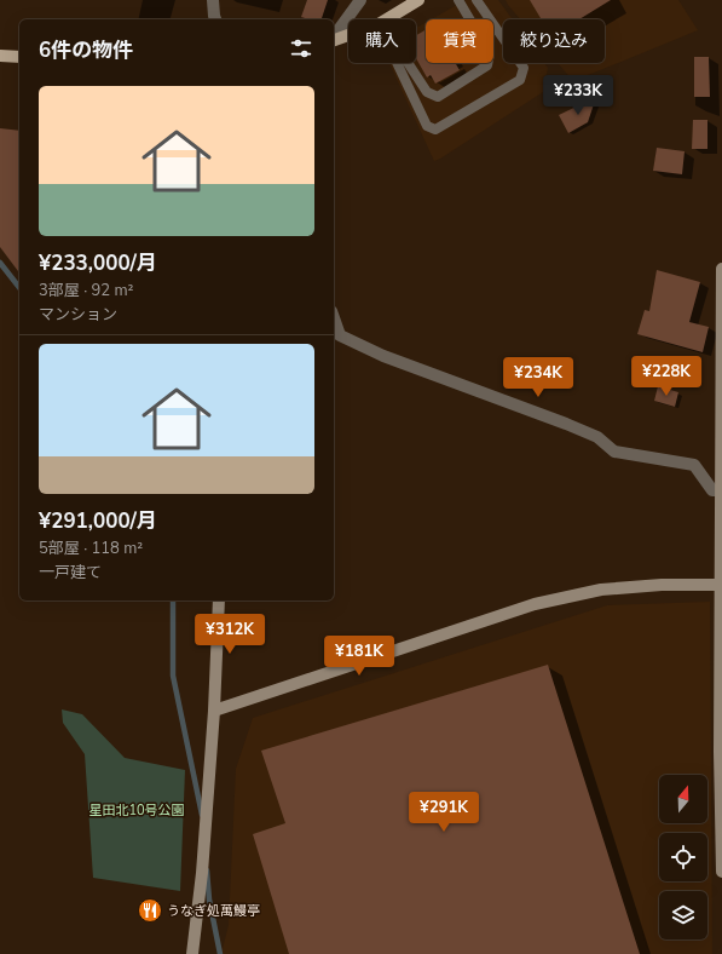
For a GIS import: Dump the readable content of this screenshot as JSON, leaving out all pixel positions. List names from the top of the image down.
{
  "parks": ["星田北10号公園"],
  "places": {
    "restaurant": ["うなぎ処萬鰻亭"]
  },
  "north": "top",
  "page": {
    "chip": ["購入", "賃貸", "絞り込み"],
    "heading": "6件の物件",
    "price": [
      "¥233K",
      "¥228K",
      "¥234K",
      "¥312K",
      "¥181K",
      "¥291K"
    ],
    "list": [
      {
        "name": "¥233,000/月",
        "note": "3部屋 · 92 m² · マンション"
      },
      {
        "name": "¥291,000/月",
        "note": "5部屋 · 118 m² · 一戸建て"
      }
    ]
  }
}
